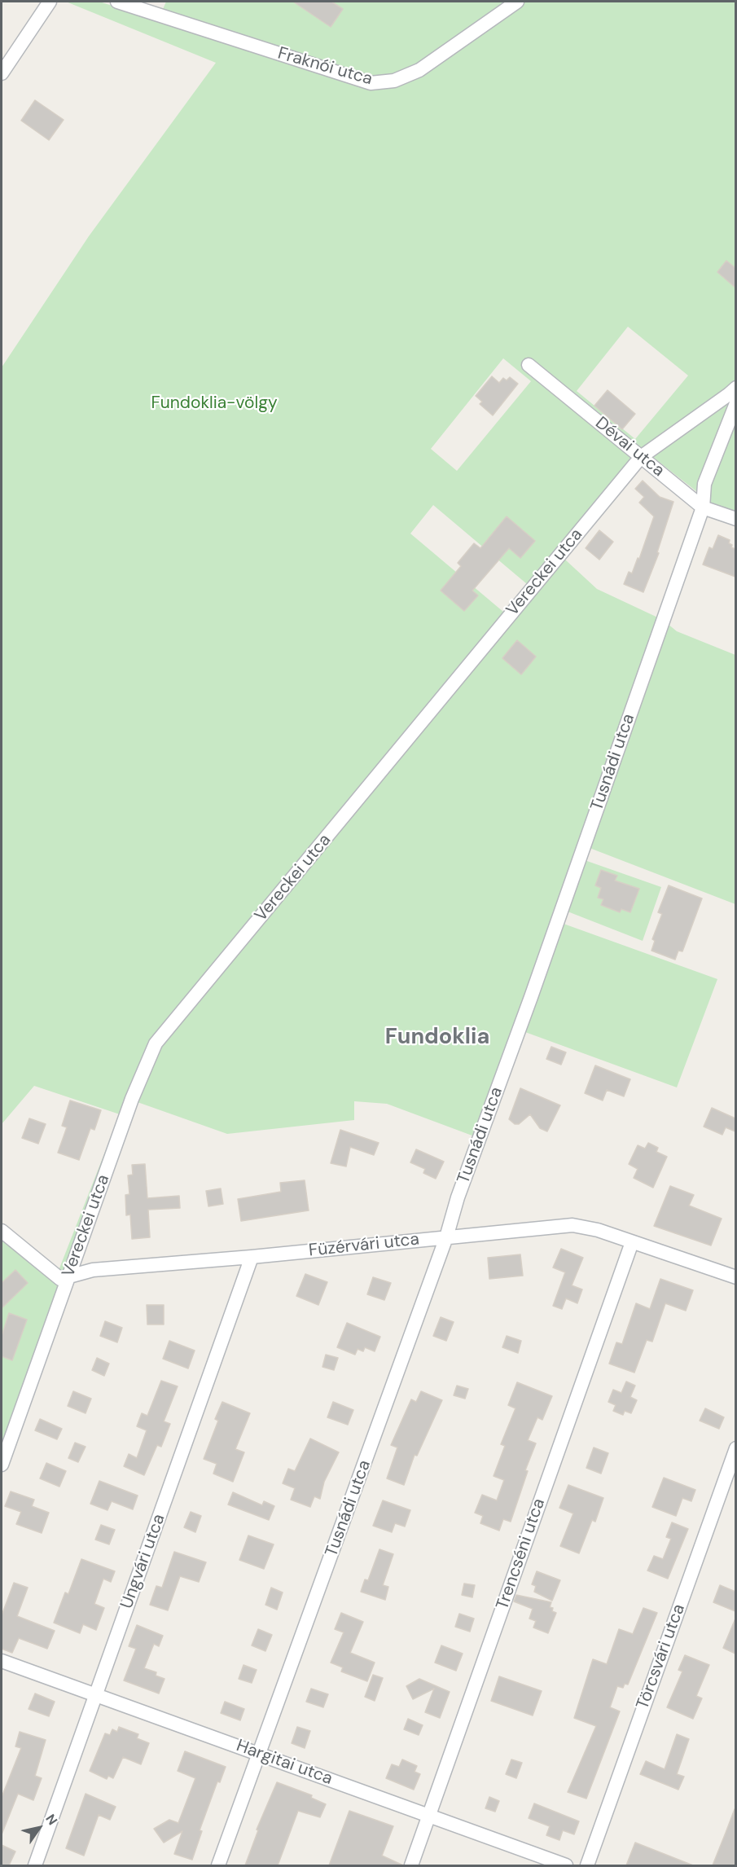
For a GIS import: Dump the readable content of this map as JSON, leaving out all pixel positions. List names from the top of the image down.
{
  "streets": {
    "street": [
      "Fraknói utca",
      "Dévai utca",
      "Vereckei utca",
      "Tusnádi utca",
      "Füzérvári utca",
      "Trencséni utca",
      "Ungvári utca",
      "Törcsvári utca",
      "Hargitai utca"
    ]
  },
  "crossings": [
    ["Dévai utca", "Vereckei utca"],
    ["Dévai utca", "Tusnádi utca"],
    ["Vereckei utca", "Füzérvári utca"],
    ["Tusnádi utca", "Füzérvári utca"],
    ["Tusnádi utca", "Hargitai utca"],
    ["Füzérvári utca", "Trencséni utca"],
    ["Füzérvári utca", "Ungvári utca"],
    ["Trencséni utca", "Hargitai utca"],
    ["Ungvári utca", "Hargitai utca"]
  ],
  "districts": ["Fundoklia"],
  "parks": ["Fundoklia-völgy"],
  "north": "top right"
}
